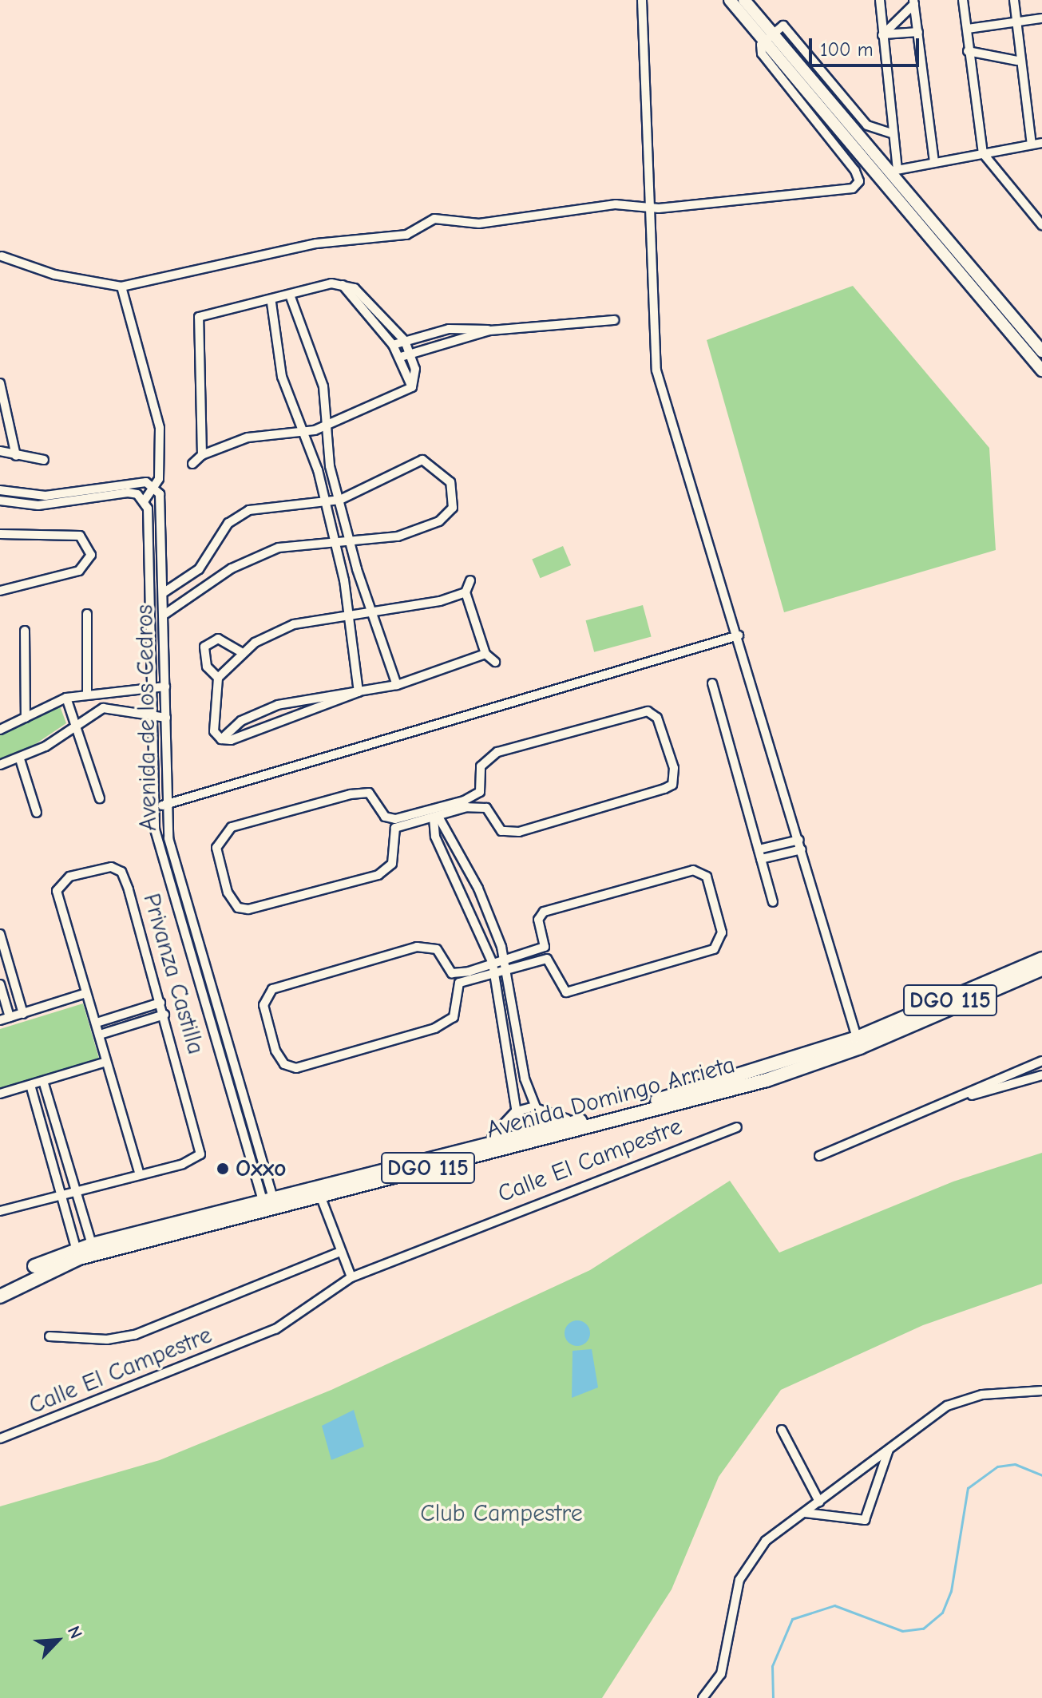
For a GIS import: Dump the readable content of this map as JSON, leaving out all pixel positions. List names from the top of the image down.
{
  "streets": {
    "main road": ["DGO 115", "Avenida Domingo Arrieta"],
    "street": ["Avenida de los Cedros", "Privanza Castilla", "Calle El Campestre"]
  },
  "crossings": [
    ["Avenida de los Cedros", "Avenida Domingo Arrieta"]
  ],
  "parks": ["Club Campestre"],
  "places": ["Oxxo"],
  "scale_bar": "100 m",
  "north": "top right"
}
